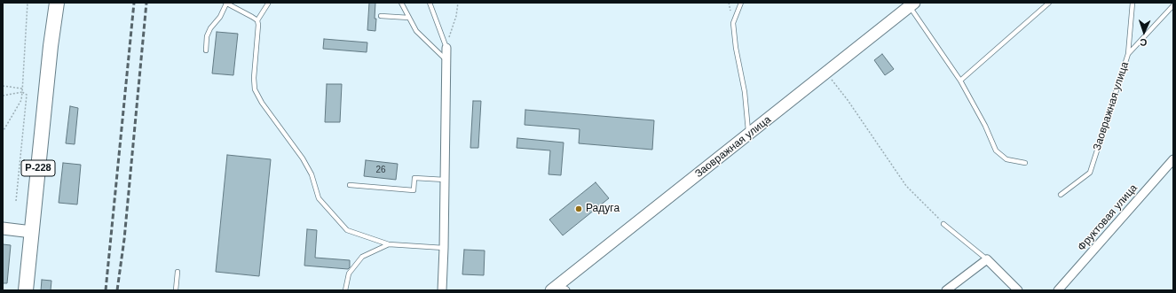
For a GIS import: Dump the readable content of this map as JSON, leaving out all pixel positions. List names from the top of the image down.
{
  "streets": {
    "highway": ["Р-228"],
    "street": ["Заовражная улица", "Фруктовая улица"]
  },
  "places": ["Радуга"],
  "house_numbers": ["26"],
  "north": "bottom"
}
